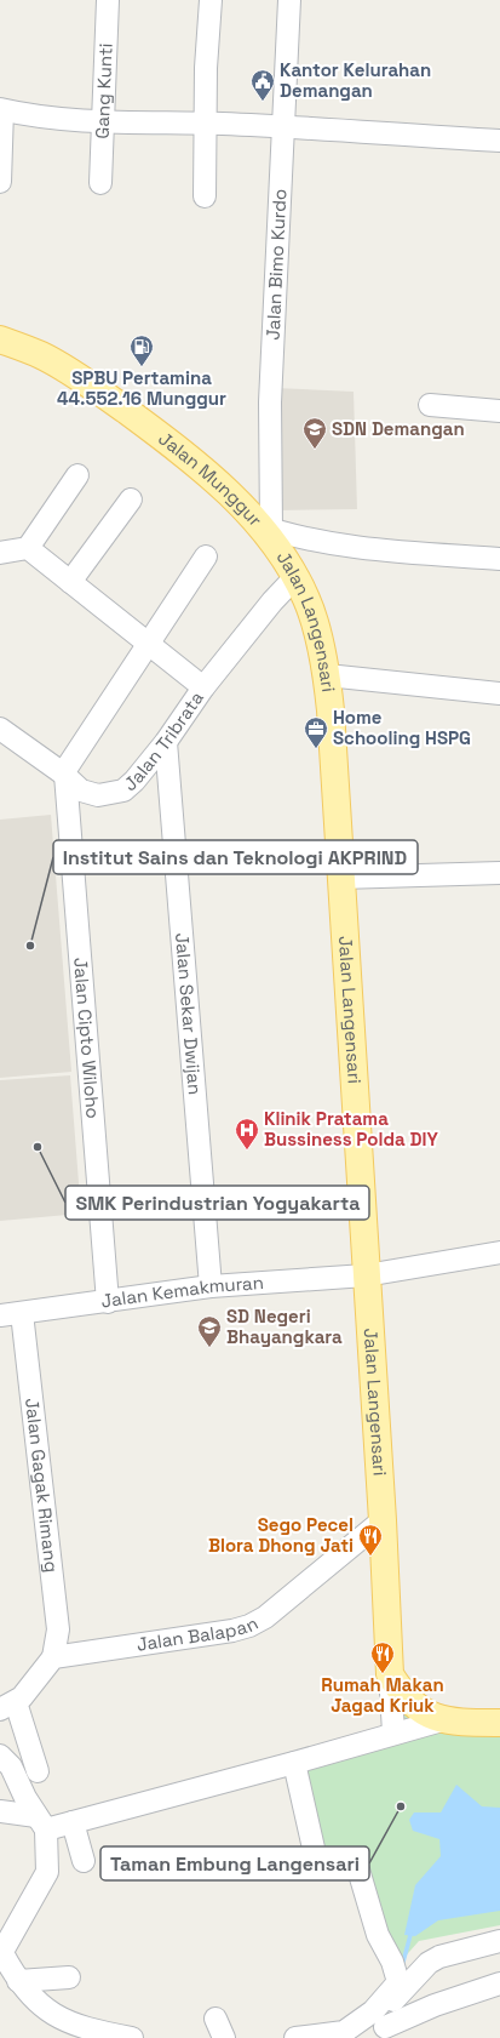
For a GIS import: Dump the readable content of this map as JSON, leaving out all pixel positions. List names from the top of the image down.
{
  "streets": {
    "main road": ["Jalan Munggur", "Jalan Langensari"],
    "street": [
      "Gang Kunti",
      "Jalan Bimo Kurdo",
      "Jalan Tribrata",
      "Jalan Sekar Dwijan",
      "Jalan Cipto Wiloho",
      "Jalan Kemakmuran",
      "Jalan Gagak Rimang",
      "Jalan Balapan"
    ]
  },
  "crossings": [
    ["Jalan Bimo Kurdo", "Jalan Munggur"],
    ["Jalan Bimo Kurdo", "Jalan Langensari"],
    ["Jalan Munggur", "Jalan Langensari"],
    ["Jalan Langensari", "Jalan Tribrata"],
    ["Jalan Langensari", "Jalan Kemakmuran"],
    ["Jalan Langensari", "Jalan Balapan"],
    ["Jalan Tribrata", "Jalan Sekar Dwijan"],
    ["Jalan Tribrata", "Jalan Cipto Wiloho"],
    ["Jalan Sekar Dwijan", "Jalan Kemakmuran"],
    ["Jalan Cipto Wiloho", "Jalan Kemakmuran"],
    ["Jalan Kemakmuran", "Jalan Gagak Rimang"],
    ["Jalan Gagak Rimang", "Jalan Balapan"]
  ],
  "places": {
    "public building": ["Kantor Kelurahan Demangan"],
    "fuel station": ["SPBU Pertamina 44.552.16 Munggur"],
    "school or university": ["SDN Demangan", "SD Negeri Bhayangkara"],
    "office": ["Home Schooling HSPG"],
    "other": ["Institut Sains dan Teknologi AKPRIND", "SMK Perindustrian Yogyakarta", "Taman Embung Langensari"],
    "hospital": ["Klinik Pratama Bussiness Polda DIY"],
    "restaurant": ["Sego Pecel Blora Dhong Jati", "Rumah Makan Jagad Kriuk"]
  }
}
